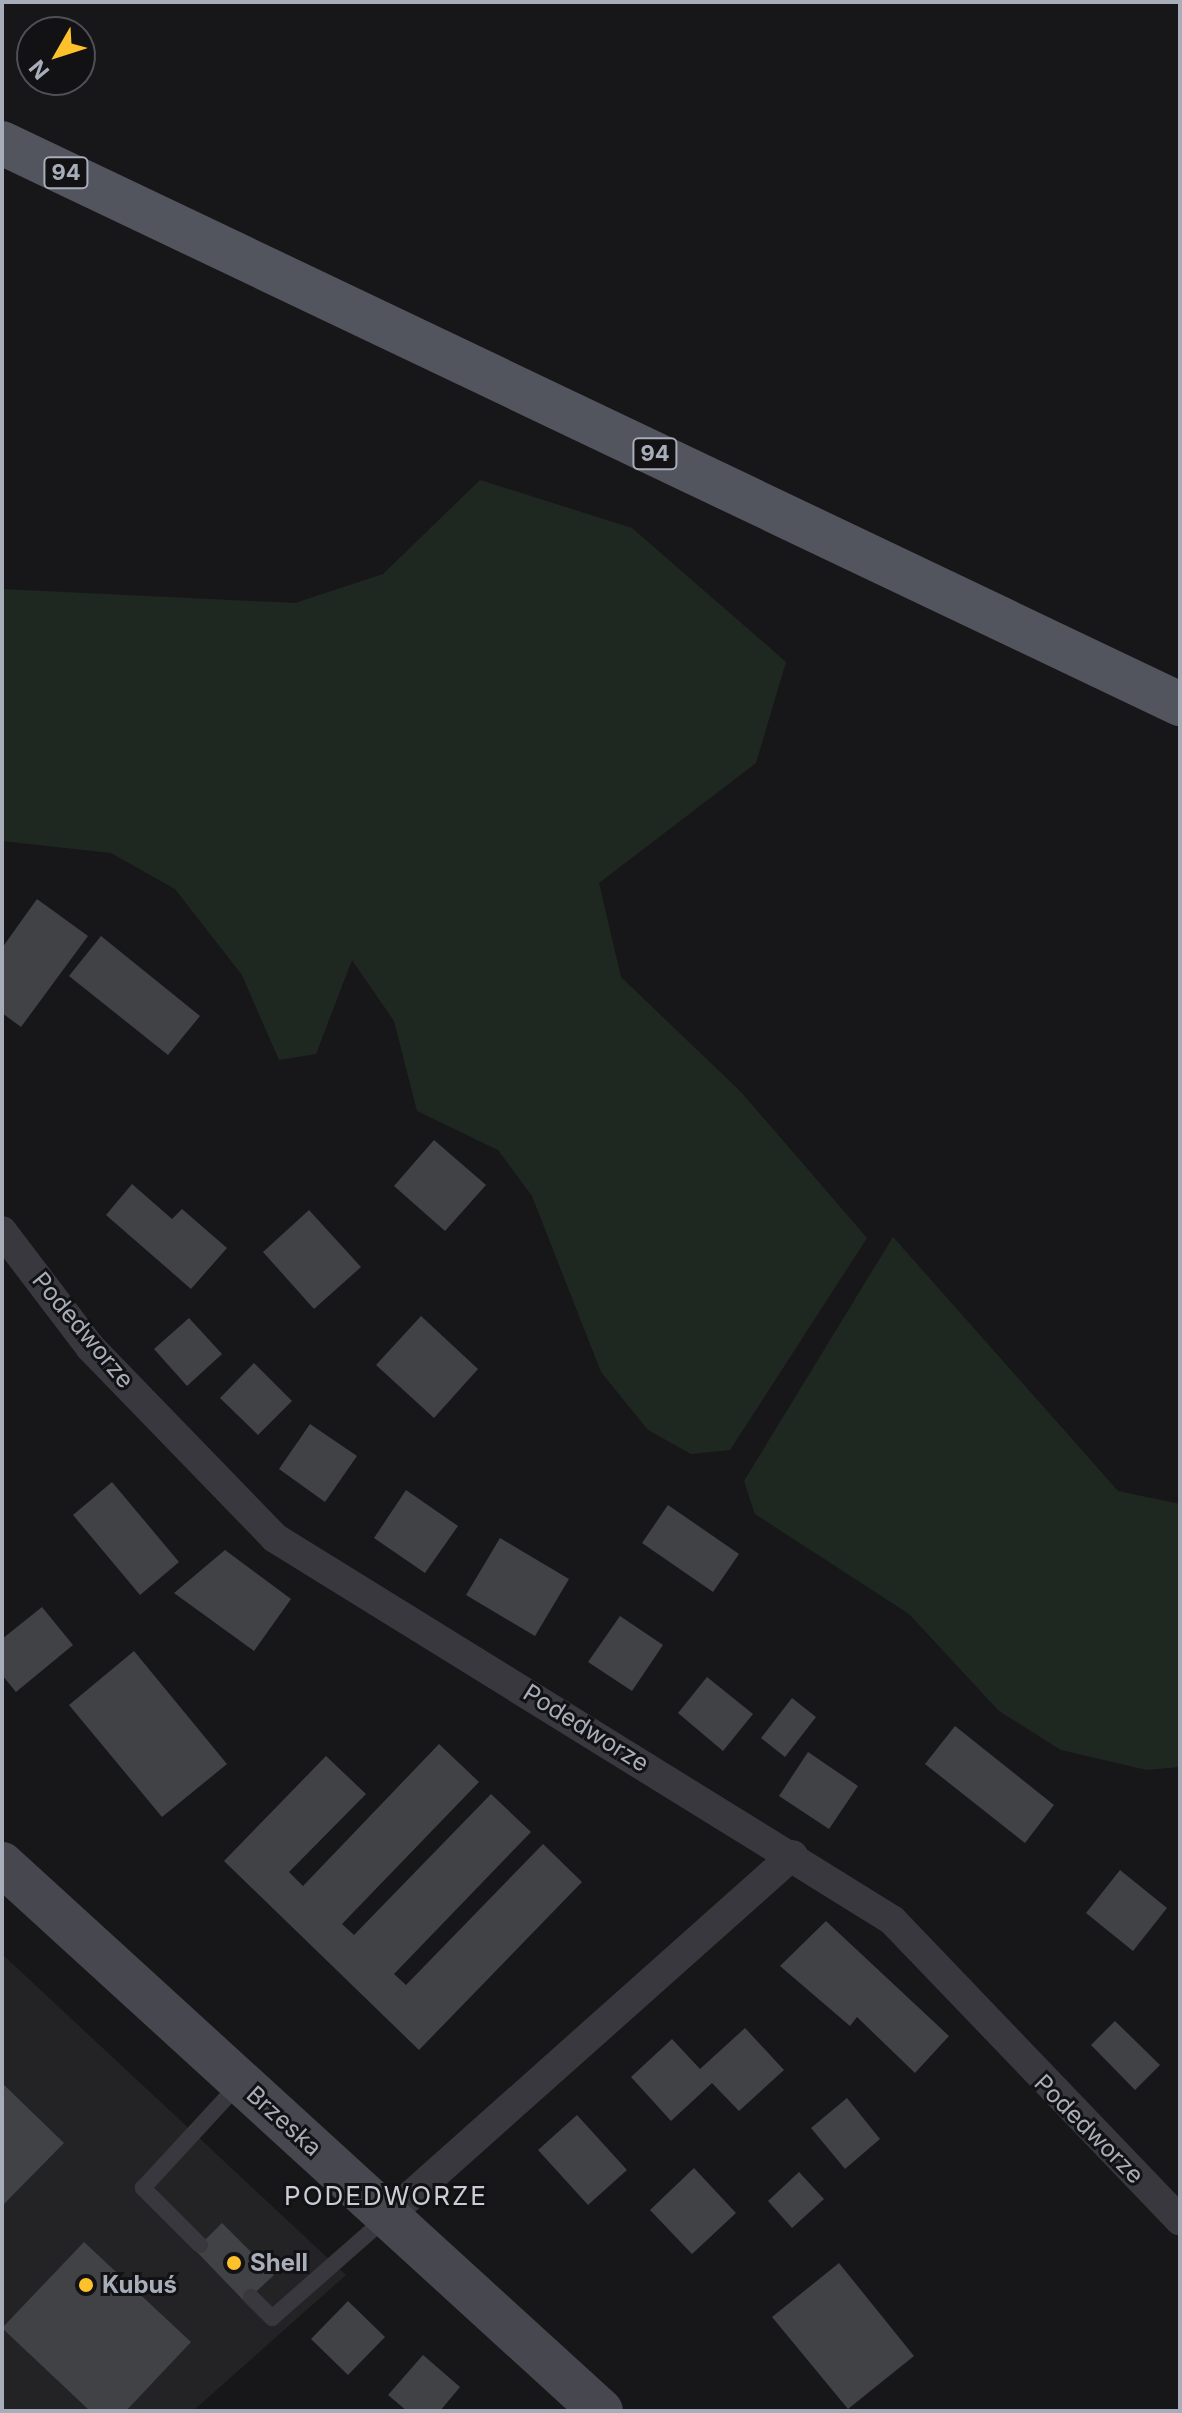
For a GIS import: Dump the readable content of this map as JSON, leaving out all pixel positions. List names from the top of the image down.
{
  "streets": {
    "main road": ["94", "Brzeska"],
    "street": ["Podedworze"]
  },
  "districts": ["PODEDWORZE"],
  "places": ["Shell", "Kubuś"],
  "north": "bottom left"
}
